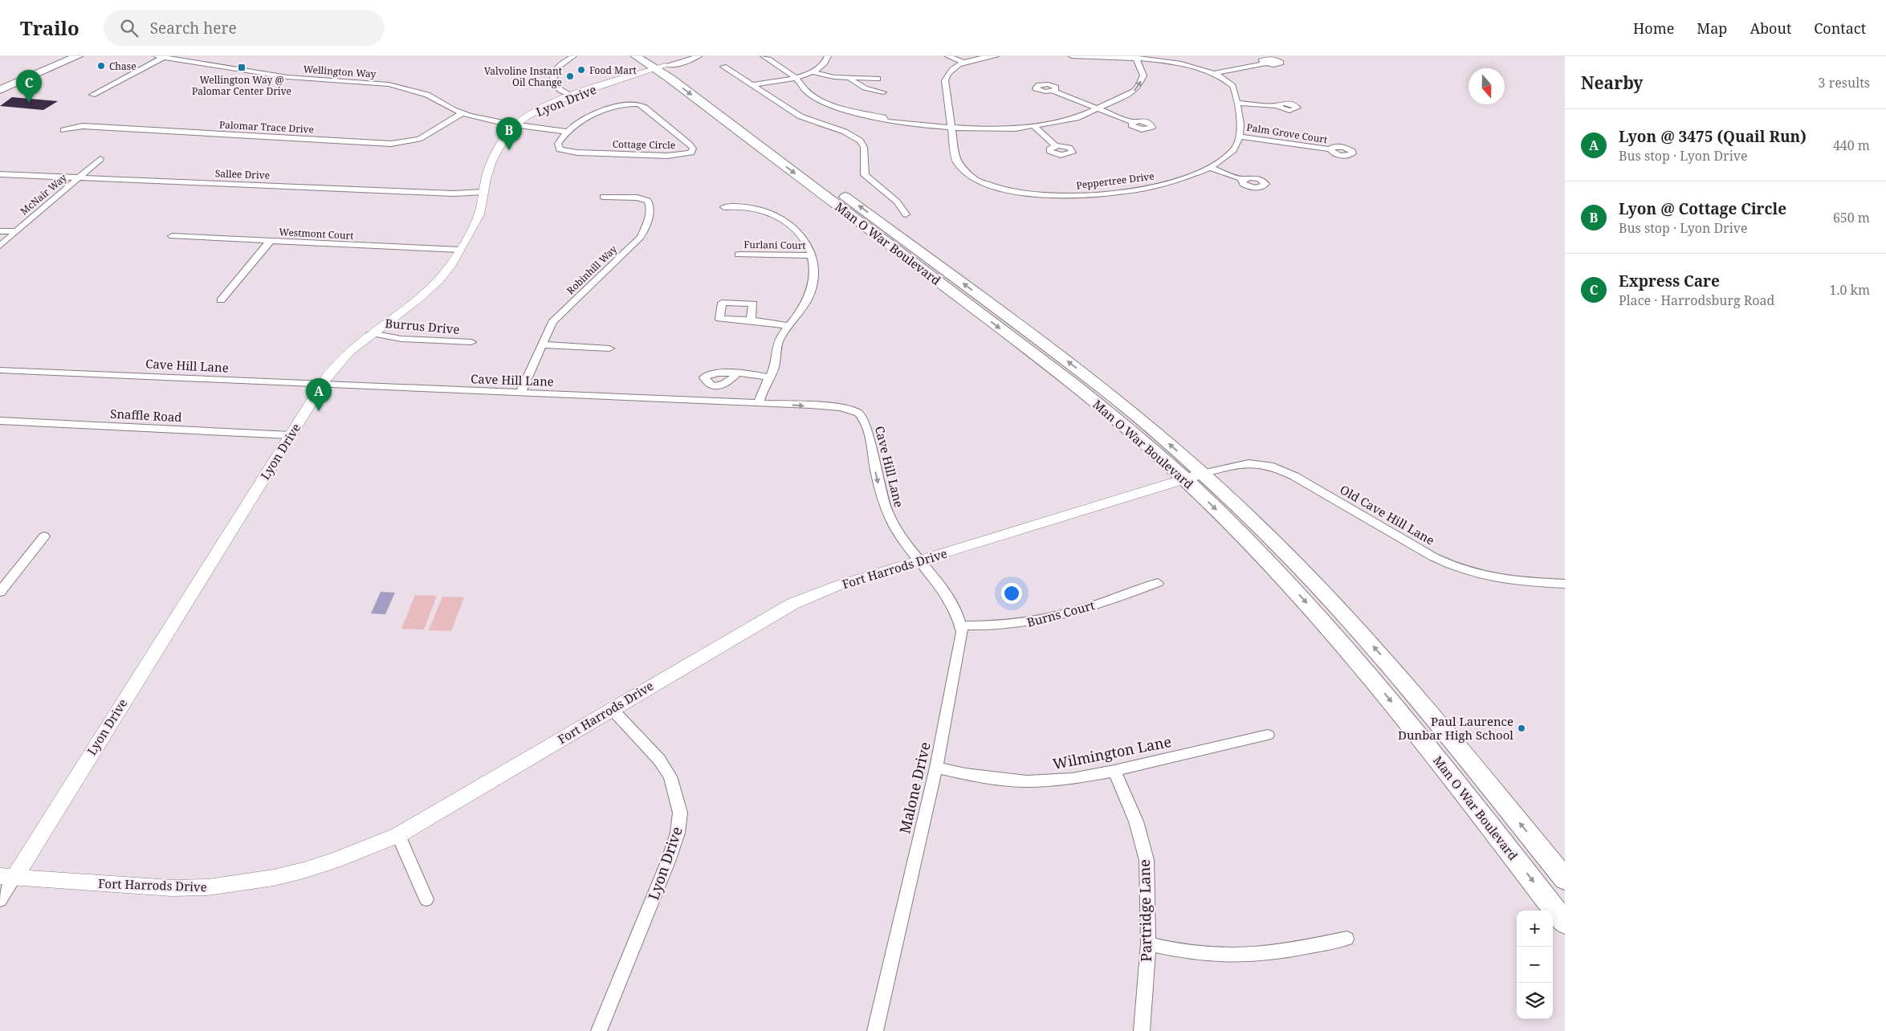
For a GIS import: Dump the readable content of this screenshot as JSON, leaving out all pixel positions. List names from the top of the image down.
{
  "streets": {
    "main road": ["Man O War Boulevard"],
    "street": [
      "Wellington Way",
      "Lyon Drive",
      "Palomar Trace Drive",
      "Palm Grove Court",
      "Cottage Circle",
      "Sallee Drive",
      "Peppertree Drive",
      "McNair Way",
      "Westmont Court",
      "Furlani Court",
      "Robinhill Way",
      "Burrus Drive",
      "Cave Hill Lane",
      "Snaffle Road",
      "Old Cave Hill Lane",
      "Fort Harrods Drive",
      "Burns Court",
      "Wilmington Lane",
      "Malone Drive",
      "Partridge Lane"
    ]
  },
  "crossings": [
    ["Wellington Way", "Lyon Drive"],
    ["Wellington Way", "Palomar Trace Drive"],
    ["Lyon Drive", "Sallee Drive"],
    ["Lyon Drive", "Westmont Court"],
    ["Lyon Drive", "Man O War Boulevard"],
    ["Lyon Drive", "Burrus Drive"],
    ["Lyon Drive", "Cave Hill Lane"],
    ["Lyon Drive", "Snaffle Road"],
    ["Lyon Drive", "Fort Harrods Drive"],
    ["Palm Grove Court", "Peppertree Drive"],
    ["Sallee Drive", "McNair Way"],
    ["Man O War Boulevard", "Old Cave Hill Lane"],
    ["Man O War Boulevard", "Fort Harrods Drive"],
    ["Robinhill Way", "Cave Hill Lane"],
    ["Cave Hill Lane", "Fort Harrods Drive"],
    ["Cave Hill Lane", "Malone Drive"],
    ["Old Cave Hill Lane", "Fort Harrods Drive"],
    ["Fort Harrods Drive", "Malone Drive"],
    ["Burns Court", "Malone Drive"],
    ["Wilmington Lane", "Malone Drive"],
    ["Wilmington Lane", "Partridge Lane"]
  ],
  "places": {
    "other": [
      "Chase",
      "Food Mart",
      "Valvoline Instant Oil Change",
      "Paul Laurence Dunbar High School"
    ],
    "transit": ["Wellington Way @ Palomar Center Drive"]
  },
  "north": "bottom",
  "page": {
    "header": "Trailo",
    "search": "Search here",
    "nav": [
      "Home",
      "Map",
      "About",
      "Contact"
    ],
    "heading": ["Nearby", "3 results"],
    "pins": ["C", "B", "A"],
    "list": [
      {
        "mark": "A",
        "name": "Lyon @ 3475 (Quail Run)",
        "note": "Bus stop · Lyon Drive",
        "value": "440 m"
      },
      {
        "mark": "B",
        "name": "Lyon @ Cottage Circle",
        "note": "Bus stop · Lyon Drive",
        "value": "650 m"
      },
      {
        "mark": "C",
        "name": "Express Care",
        "note": "Place · Harrodsburg Road",
        "value": "1.0 km"
      }
    ],
    "map_buttons": ["+", "−"]
  }
}
